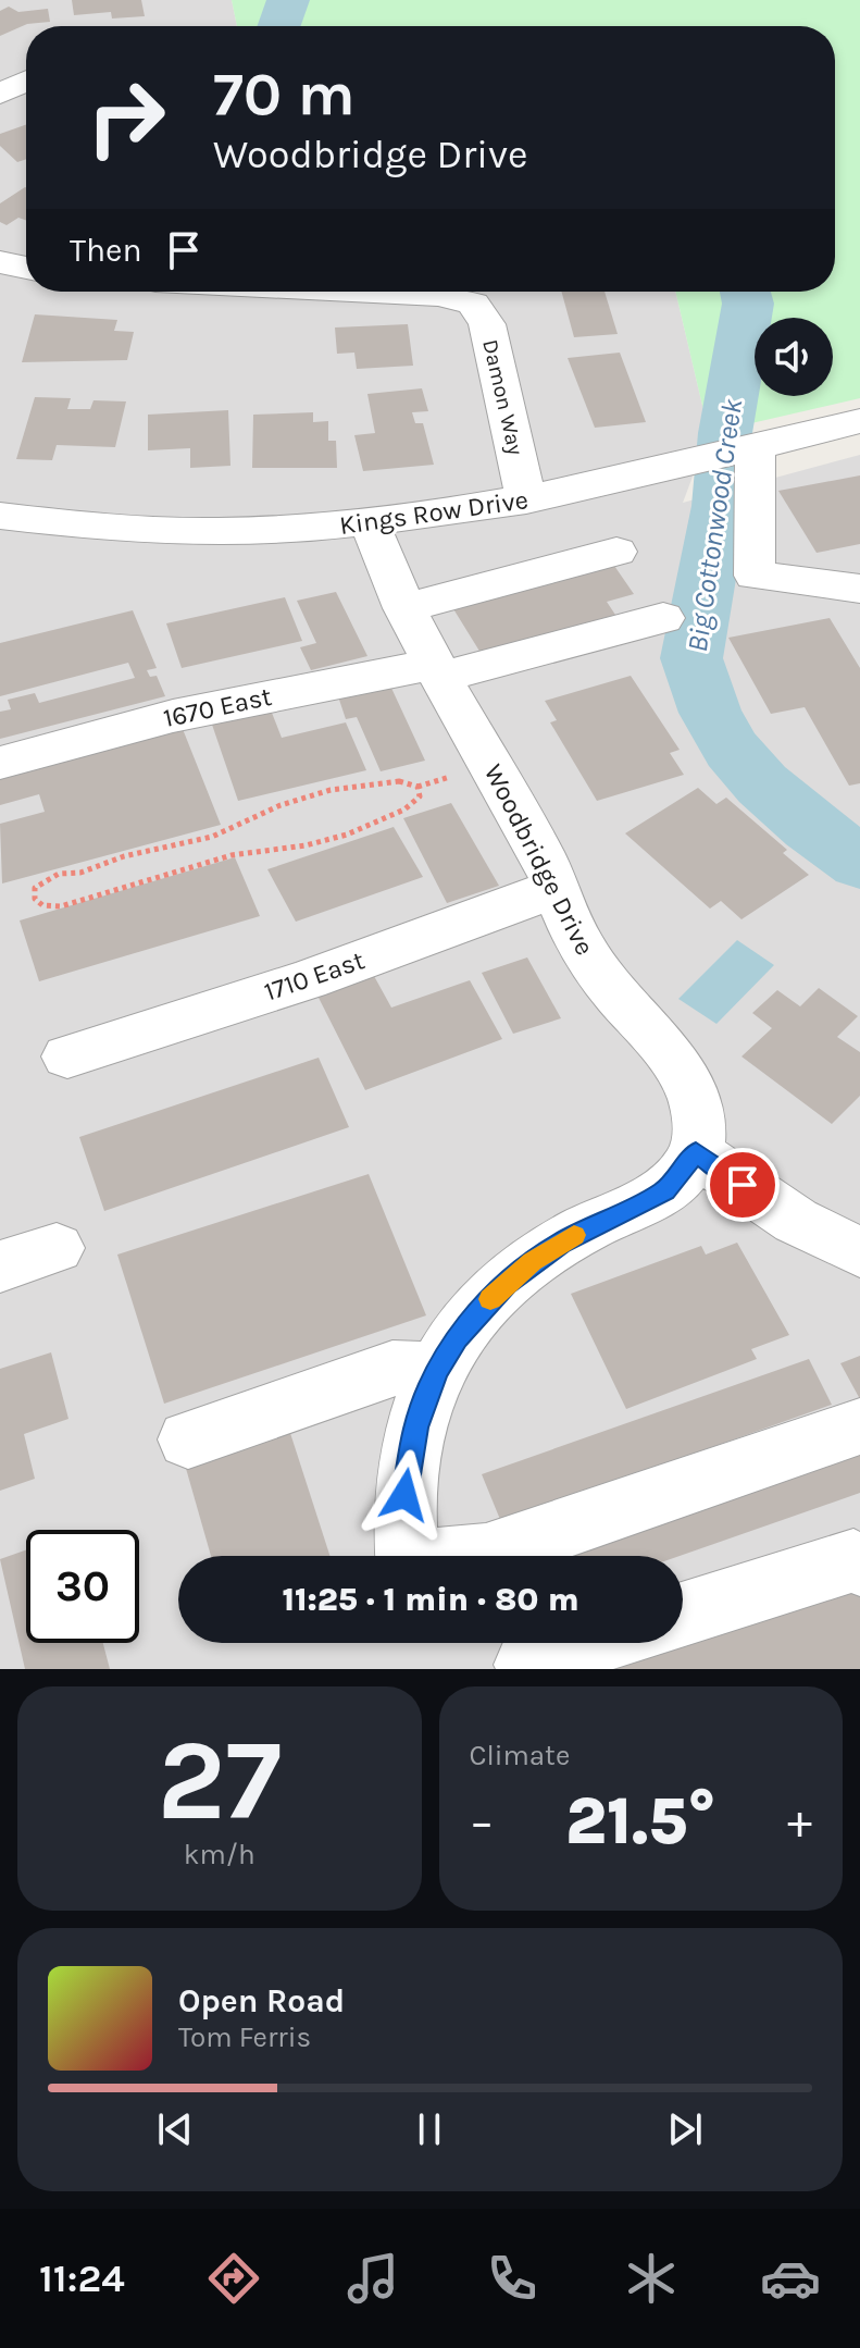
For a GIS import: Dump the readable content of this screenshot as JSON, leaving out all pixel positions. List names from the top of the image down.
{
  "streets": {
    "street": [
      "Damon Way",
      "Kings Row Drive",
      "1670 East",
      "Woodbridge Drive",
      "1710 East"
    ]
  },
  "crossings": [
    ["Damon Way", "Kings Row Drive"],
    ["Kings Row Drive", "Woodbridge Drive"],
    ["1670 East", "Woodbridge Drive"],
    ["Woodbridge Drive", "1710 East"]
  ],
  "water": ["Big Cottonwood Creek"],
  "page": {
    "turn": ["70 m", "Woodbridge Drive"],
    "then": "Then",
    "limit": "30",
    "trip": "11:25 · 1 min · 80 m",
    "tile": [
      ["27", "km/h"],
      "Climate"
    ],
    "heat": ["−", "21.5°", "+"],
    "song": ["Open Road", "Tom Ferris"],
    "tabs": "11:24"
  }
}
